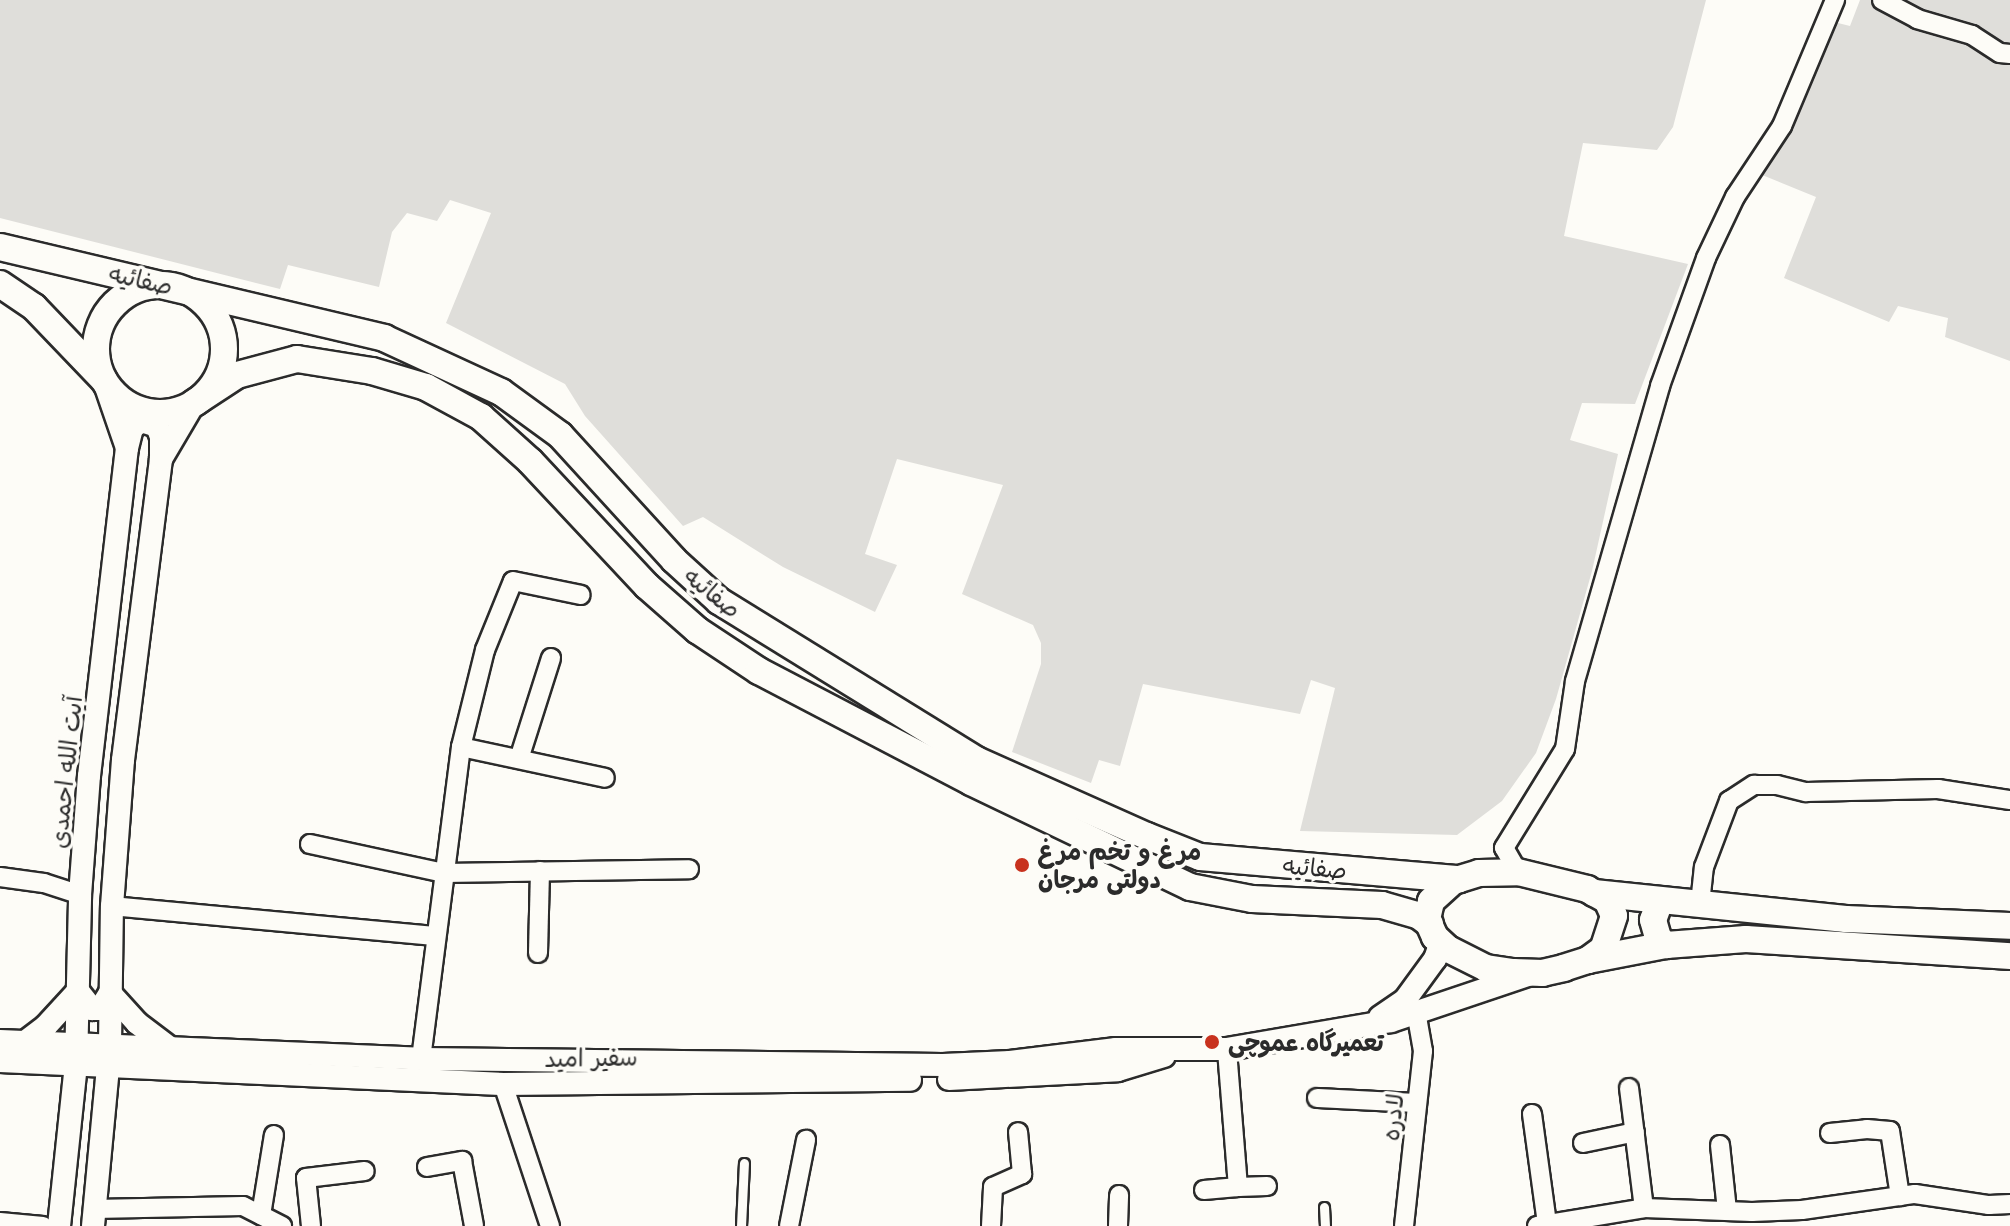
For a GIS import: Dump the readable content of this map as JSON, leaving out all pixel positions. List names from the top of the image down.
{
  "streets": {
    "main road": ["صفائیه"],
    "street": ["آیت الله احمدی", "سفیر امید", "لادره"]
  },
  "crossings": [
    ["صفائیه", "آیت الله احمدی"],
    ["صفائیه", "سفیر امید"],
    ["آیت الله احمدی", "سفیر امید"],
    ["سفیر امید", "لادره"]
  ],
  "places": ["مرغ و تخم مرغ دولتی مرجان", "تعمیرگاه عموچی"]
}
